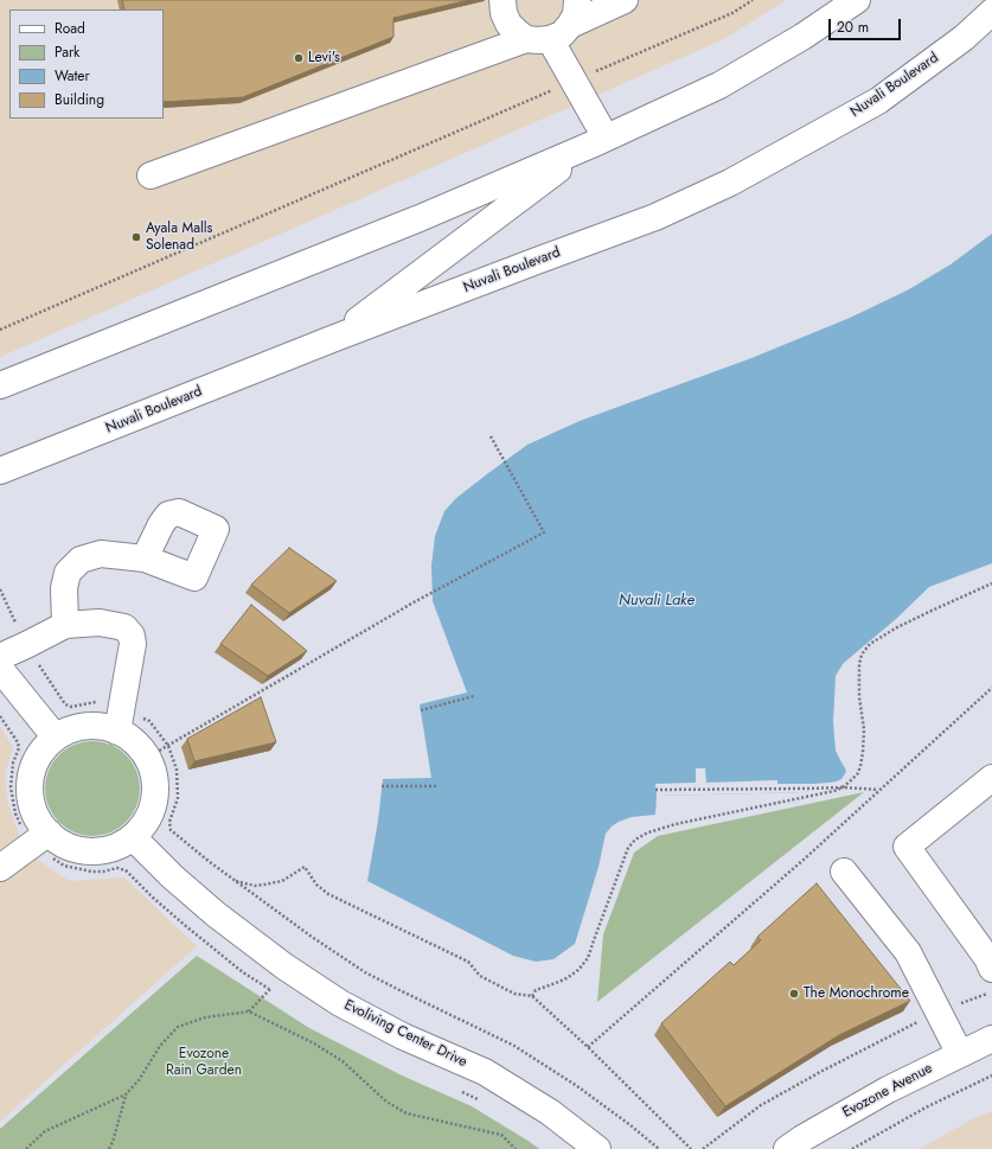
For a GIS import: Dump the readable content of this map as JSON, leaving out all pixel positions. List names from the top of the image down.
{
  "streets": {
    "main road": ["Nuvali Boulevard", "Evoliving Center Drive", "Evozone Avenue"]
  },
  "water": ["Nuvali Lake"],
  "parks": ["Evozone Rain Garden"],
  "places": ["Levi's", "Ayala Malls Solenad", "The Monochrome"],
  "legend": [
    "Road",
    "Park",
    "Water",
    "Building"
  ],
  "scale_bar": "20 m"
}
